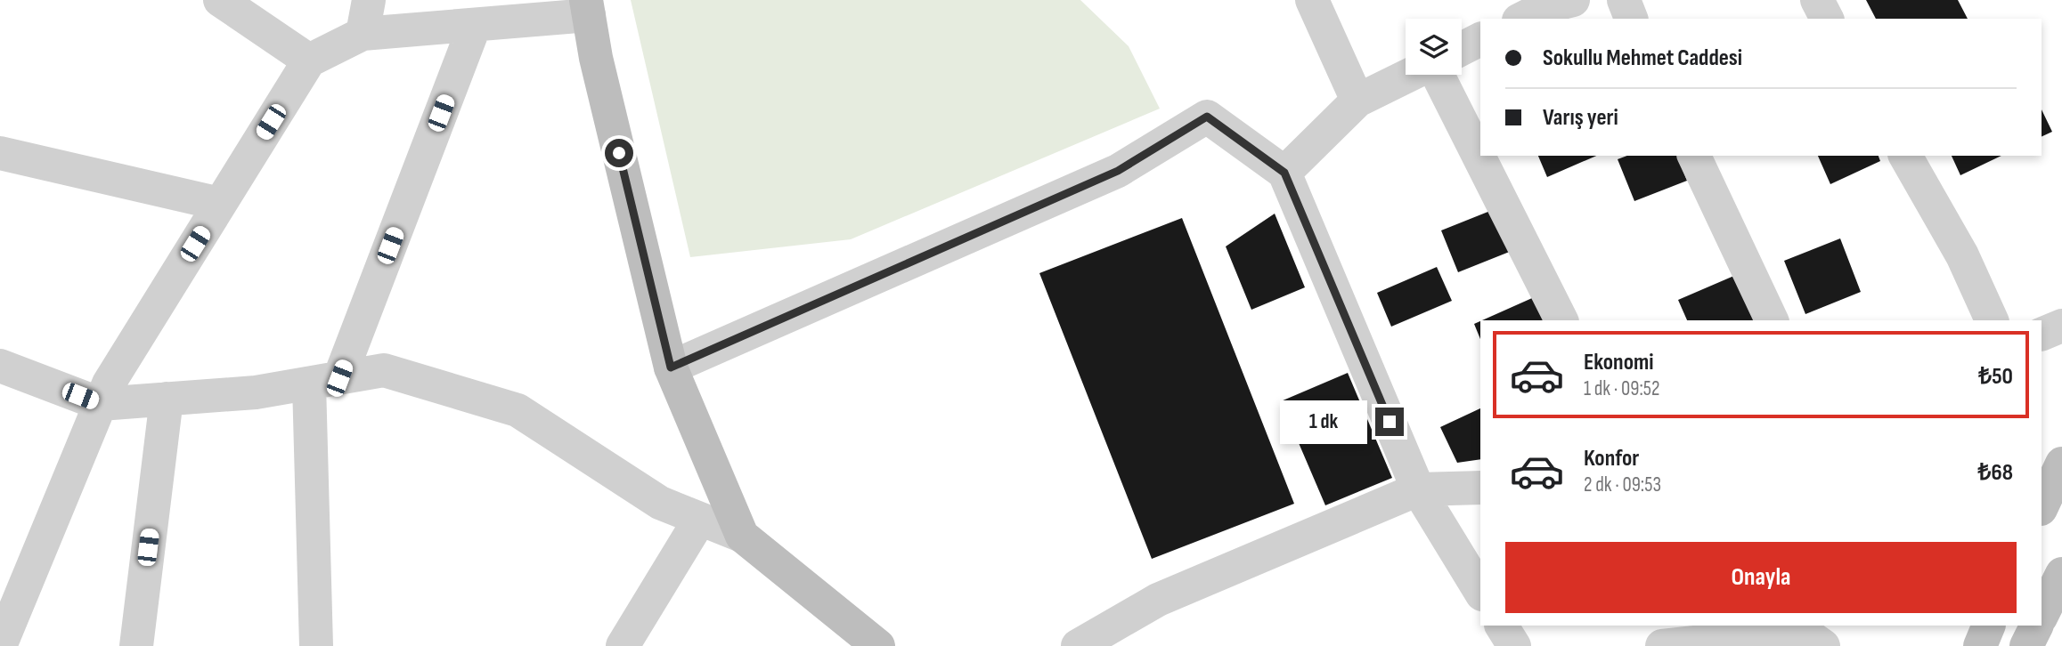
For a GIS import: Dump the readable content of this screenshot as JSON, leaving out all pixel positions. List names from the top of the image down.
{
  "page": {
    "banner": ["Sokullu Mehmet Caddesi", "Varış yeri"],
    "list": [
      {
        "name": "Ekonomi",
        "note": "1 dk · 09:52",
        "value": "₺50"
      },
      {
        "name": "Konfor",
        "note": "2 dk · 09:53",
        "value": "₺68"
      }
    ],
    "bubble": "1 dk",
    "buttons": "Onayla"
  }
}
